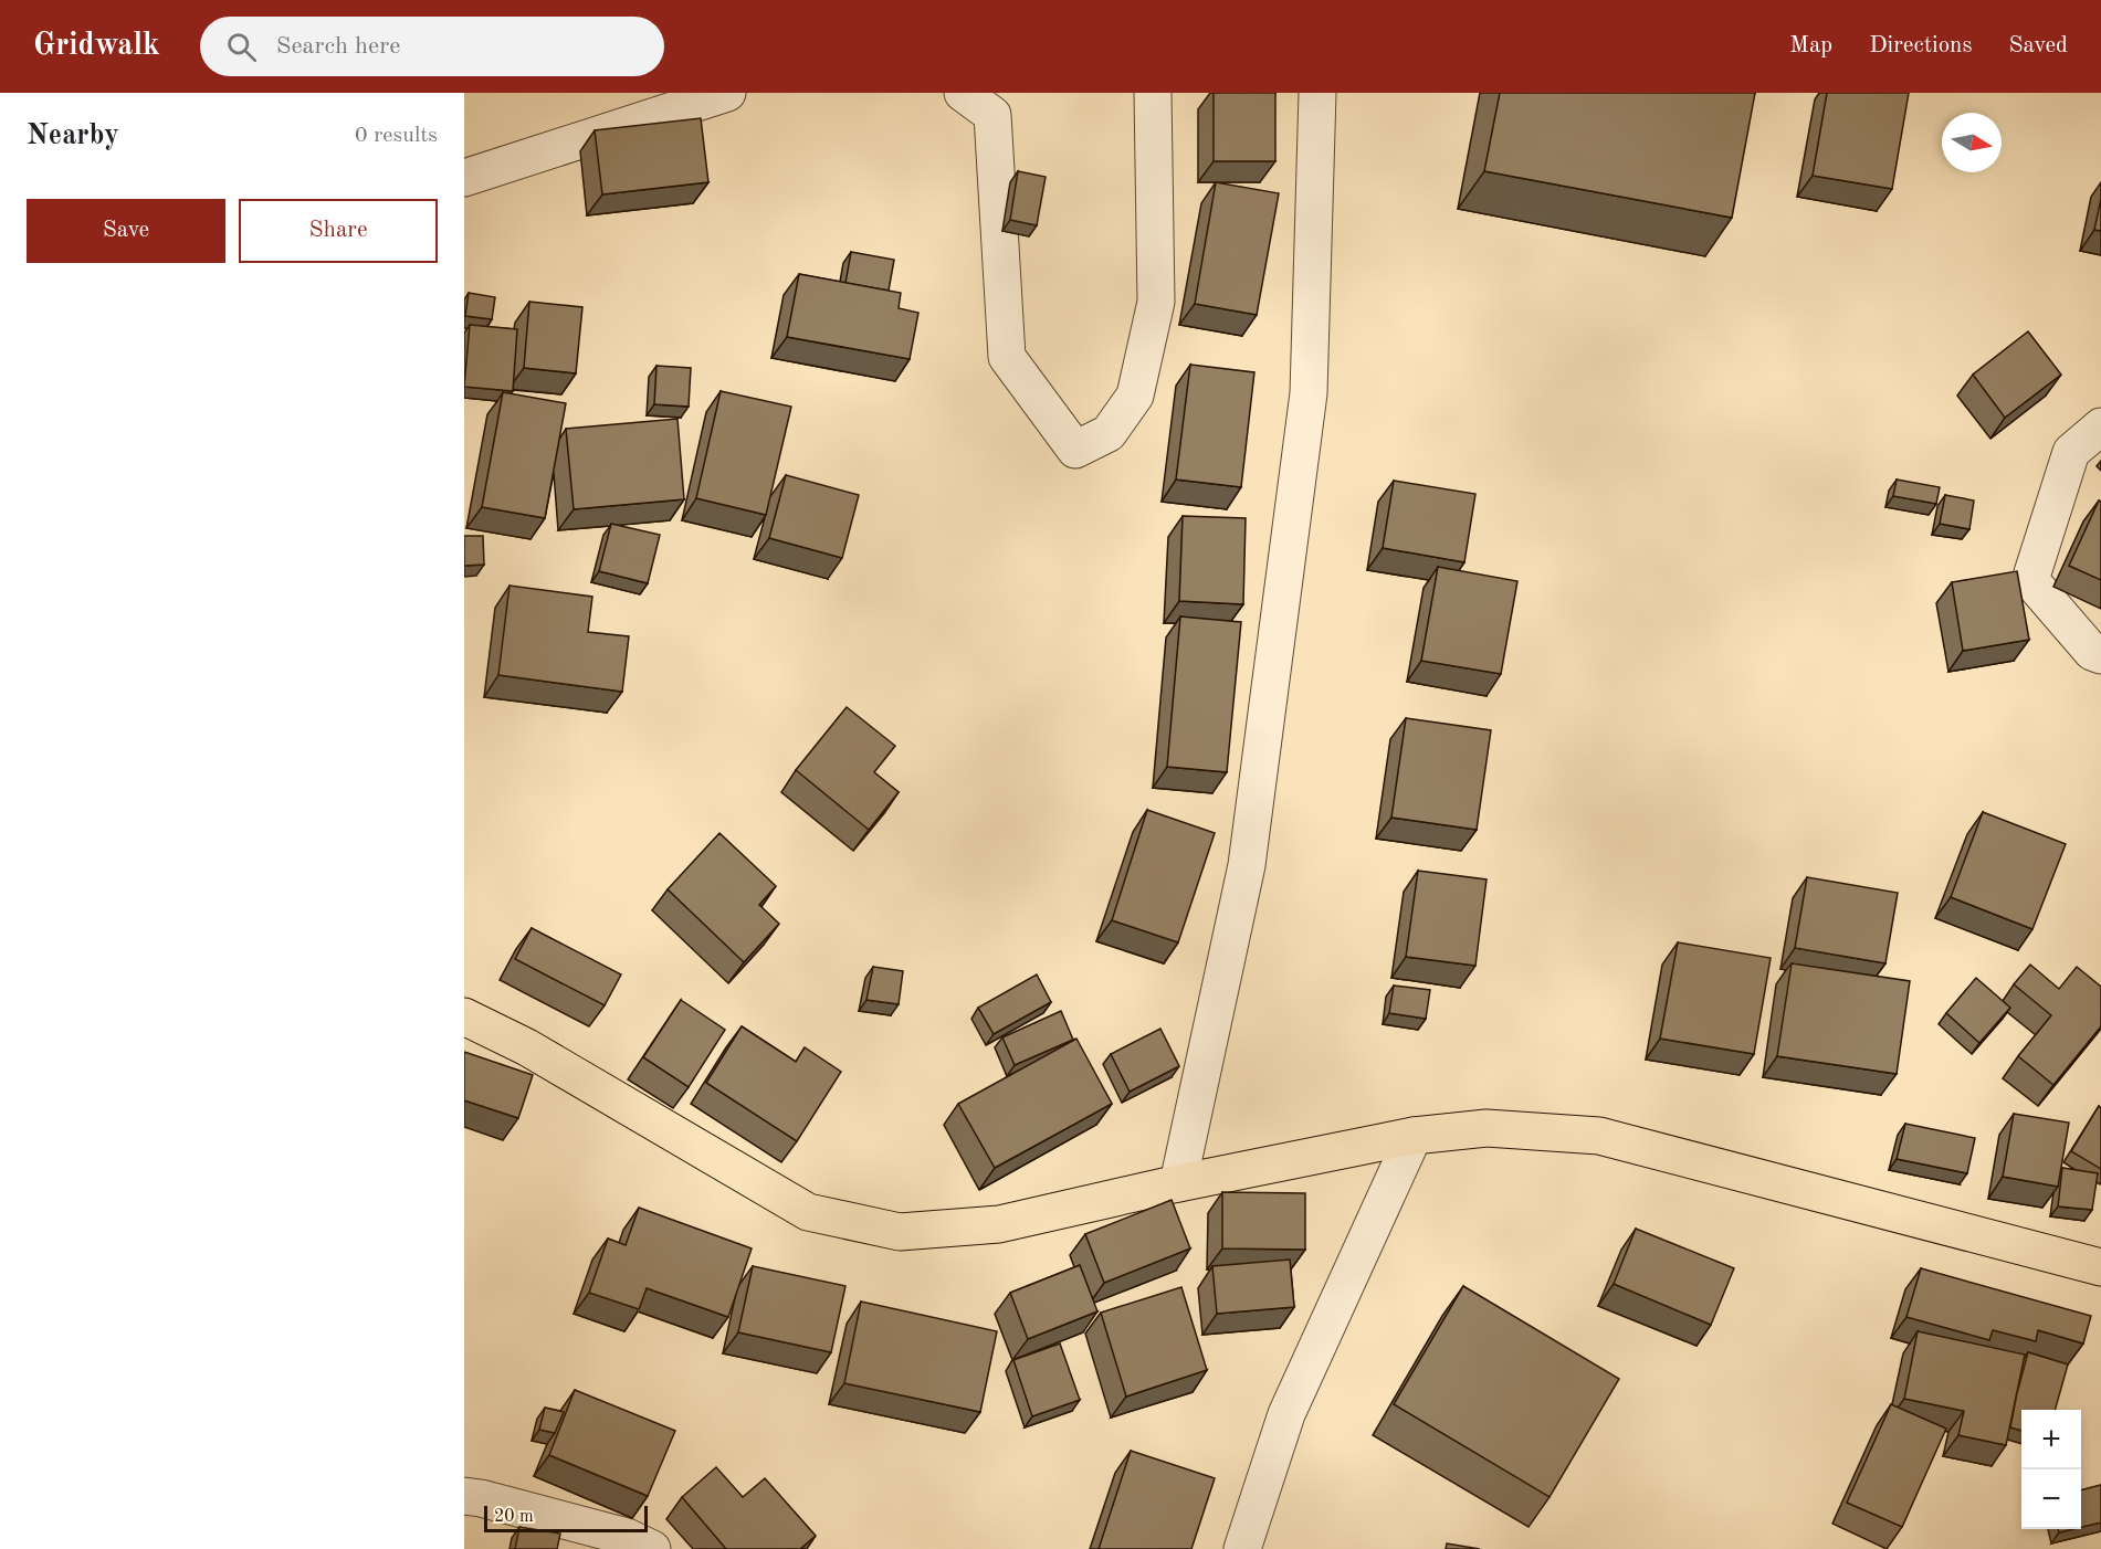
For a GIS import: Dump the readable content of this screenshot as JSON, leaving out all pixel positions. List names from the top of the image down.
{
  "scale_bar": "20 m",
  "north": "right",
  "page": {
    "header": "Gridwalk",
    "search": "Search here",
    "nav": ["Map", "Directions", "Saved"],
    "heading": ["Nearby", "0 results"],
    "buttons": ["Save", "Share"],
    "map_buttons": ["+", "−"],
    "scale": "20 m"
  }
}
